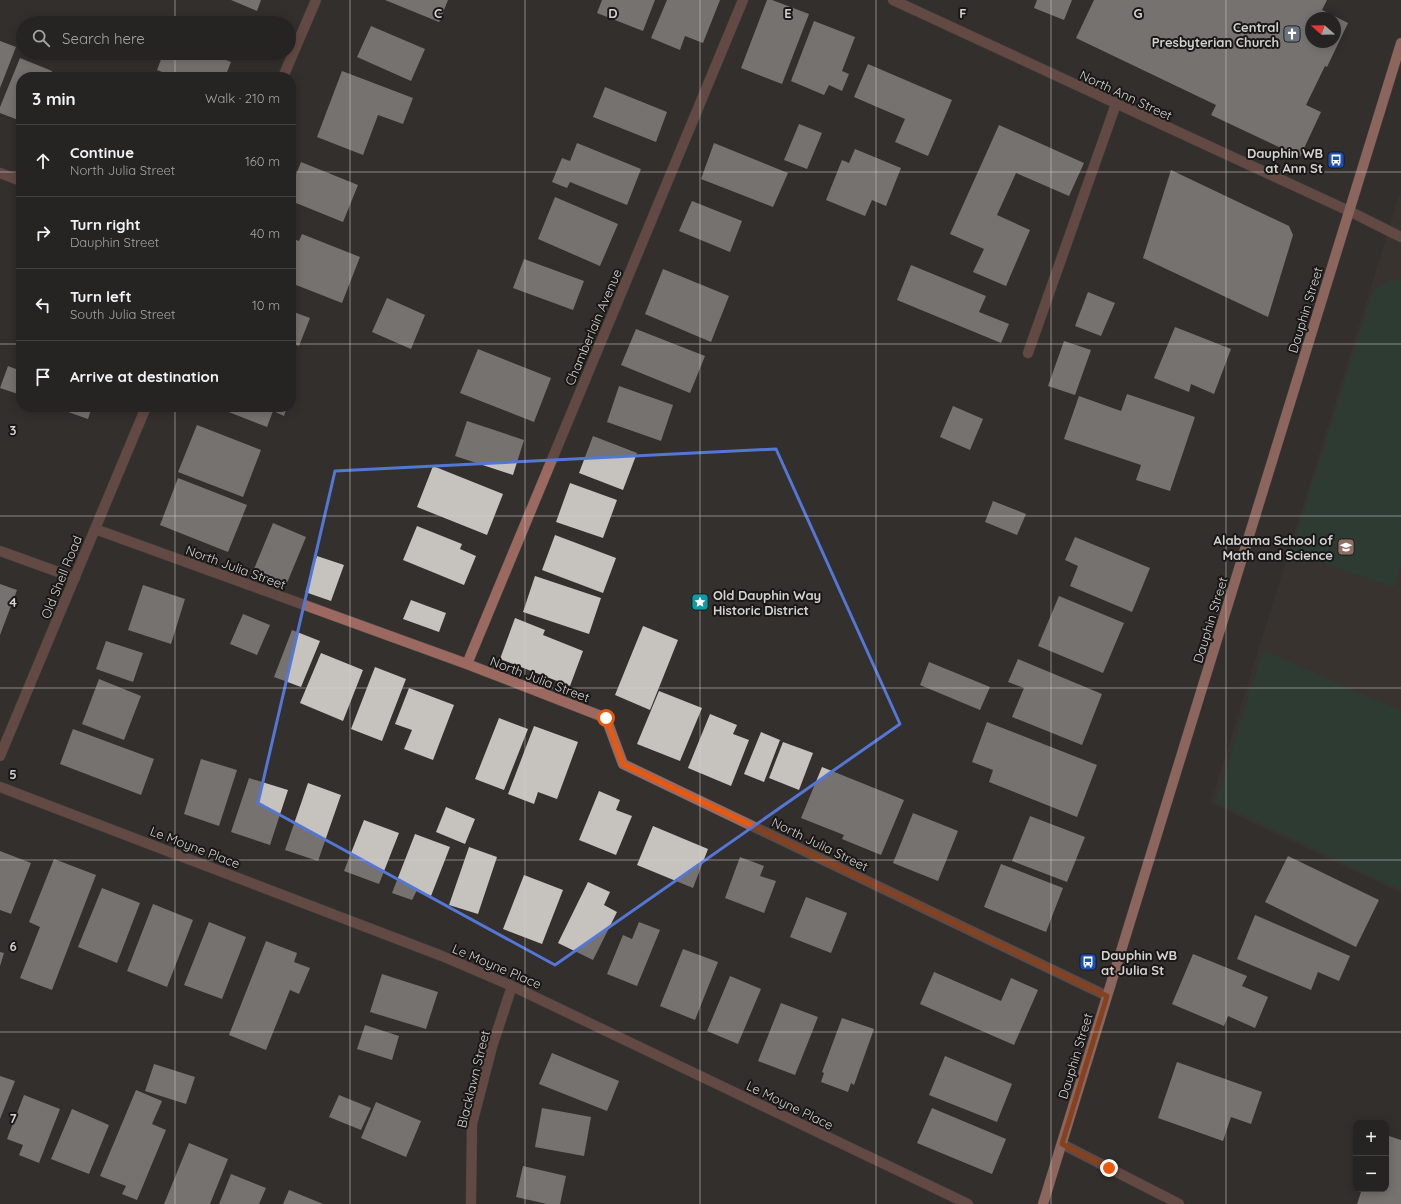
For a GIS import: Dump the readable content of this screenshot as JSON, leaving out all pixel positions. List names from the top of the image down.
{
  "streets": {
    "main road": ["Dauphin Street"],
    "street": [
      "North Ann Street",
      "Chamberlain Avenue",
      "North Julia Street",
      "Old Shell Road",
      "Le Moyne Place",
      "Blacklawn Street"
    ]
  },
  "crossings": [
    ["North Ann Street", "Dauphin Street"],
    ["Dauphin Street", "North Julia Street"],
    ["Chamberlain Avenue", "North Julia Street"],
    ["North Julia Street", "Old Shell Road"],
    ["Le Moyne Place", "Blacklawn Street"]
  ],
  "places": {
    "church": ["Central Presbyterian Church"],
    "bus stop": ["Dauphin WB at Ann St", "Dauphin WB at Julia St"],
    "school or university": ["Alabama School of Math and Science"],
    "place": ["Old Dauphin Way Historic District"]
  },
  "north": "left",
  "page": {
    "search": "Search here",
    "heading": ["3 min", "Walk · 210 m"],
    "list": [
      ["Continue", "North Julia Street", "160 m"],
      ["Turn right", "Dauphin Street", "40 m"],
      ["Turn left", "South Julia Street", "10 m"],
      "Arrive at destination"
    ],
    "map_buttons": ["+", "−"]
  },
  "grid": {
    "columns": [
      "C",
      "D",
      "E",
      "F",
      "G"
    ],
    "rows": [
      "3",
      "4",
      "5",
      "6",
      "7"
    ]
  }
}
